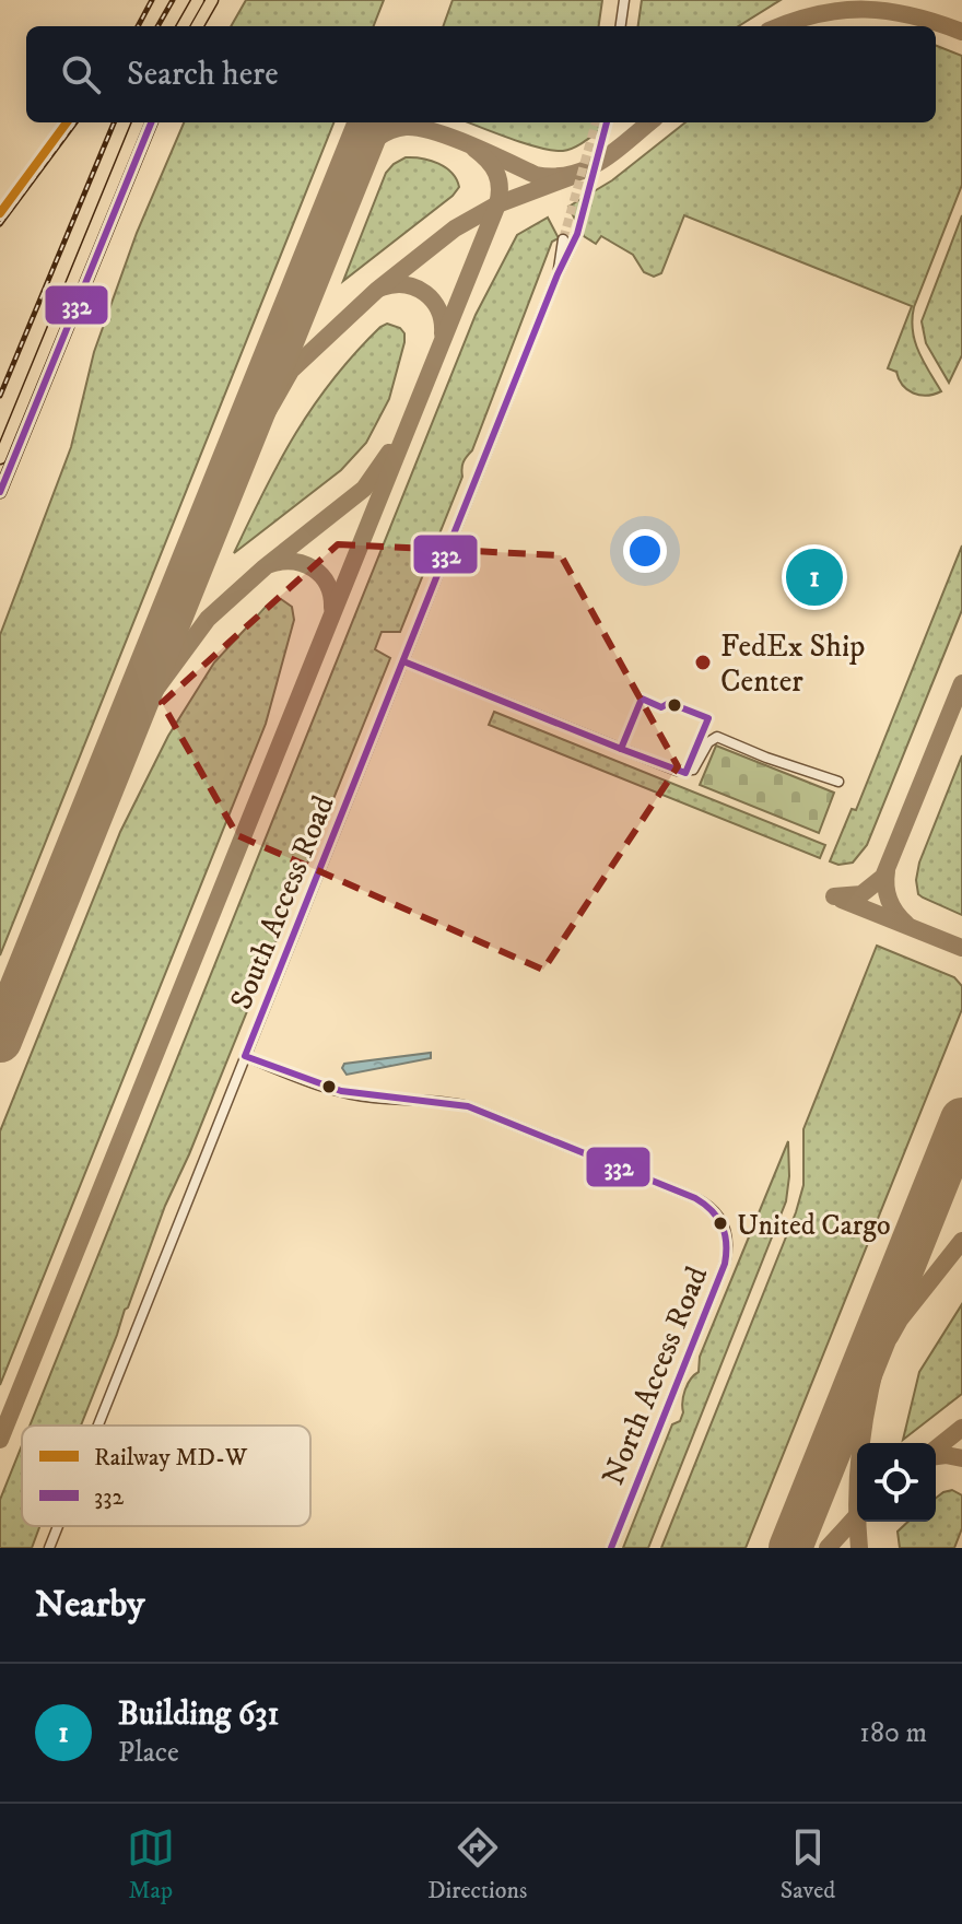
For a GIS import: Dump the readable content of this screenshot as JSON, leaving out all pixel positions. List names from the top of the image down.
{
  "streets": {
    "street": ["South Access Road", "North Access Road"]
  },
  "crossings": [
    ["South Access Road", "North Access Road"]
  ],
  "places": ["FedEx Ship Center", "United Cargo"],
  "lines": ["rail line MD-W", "transit line 332"],
  "legend": ["Railway MD-W", "332"],
  "page": {
    "search": "Search here",
    "pins": "1",
    "heading": "Nearby",
    "list": [
      {
        "mark": "1",
        "name": "Building 631",
        "note": "Place",
        "value": "180 m"
      }
    ],
    "nav": ["Map", "Directions", "Saved"]
  }
}
